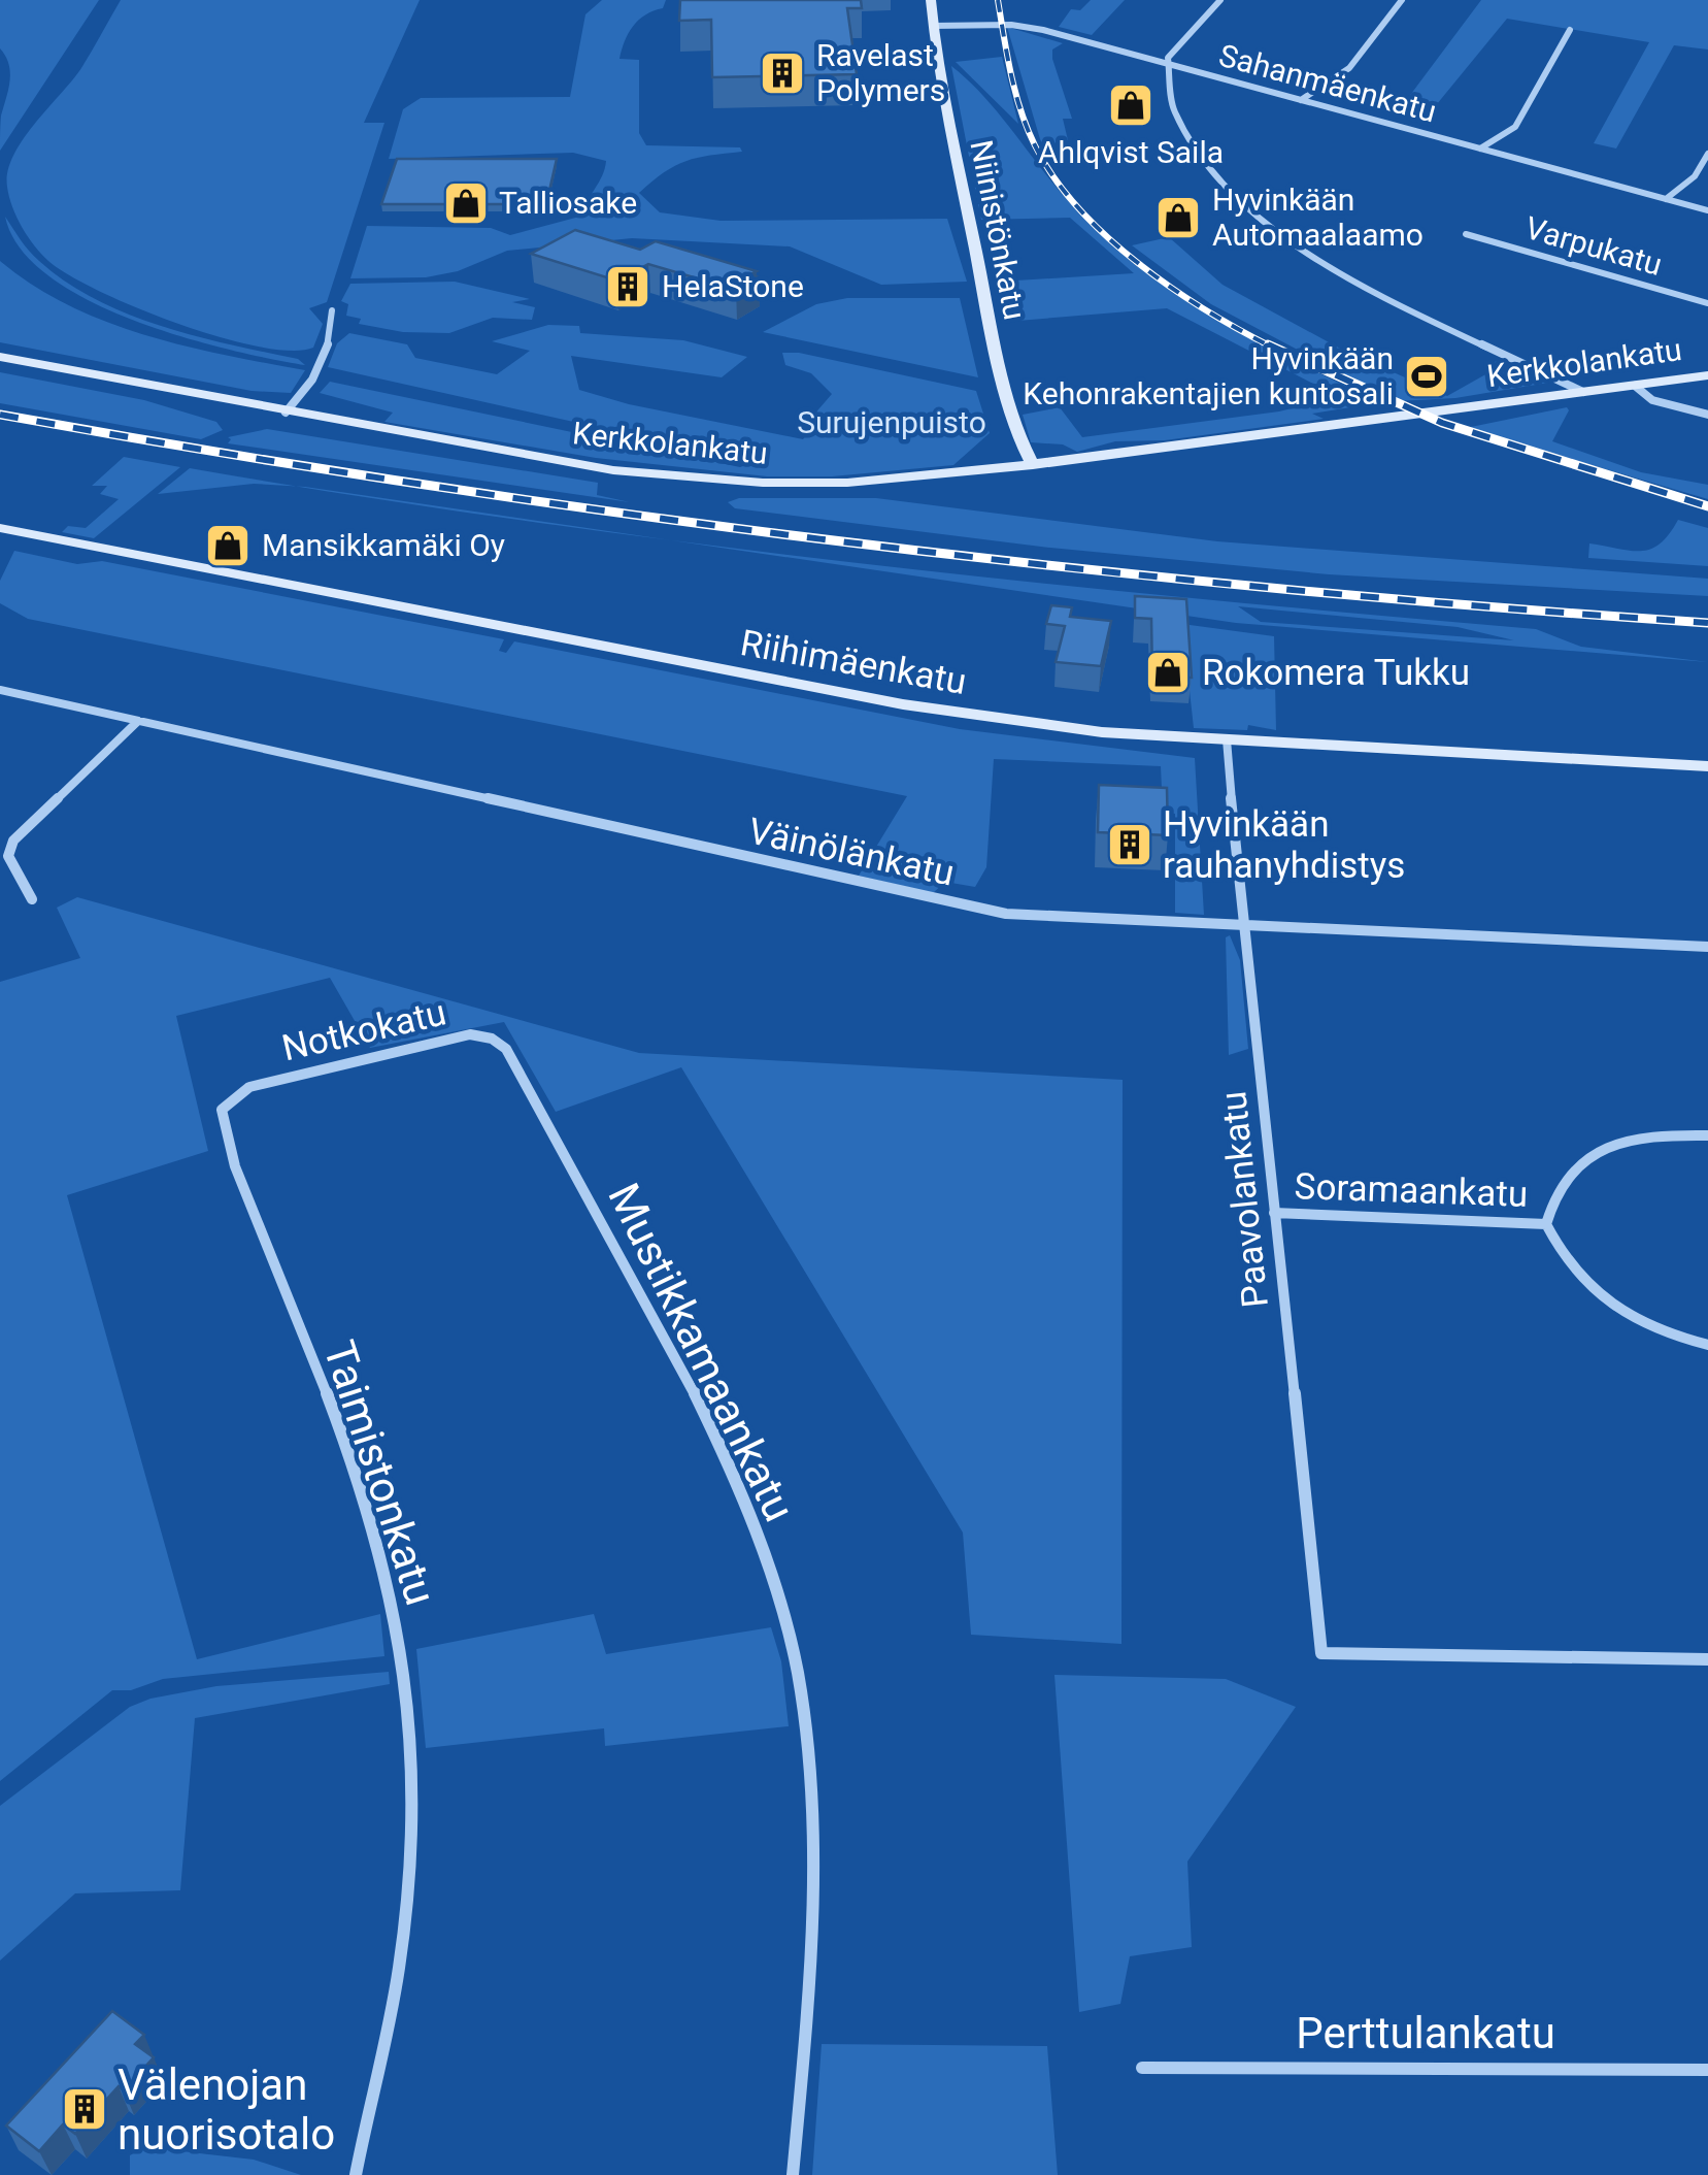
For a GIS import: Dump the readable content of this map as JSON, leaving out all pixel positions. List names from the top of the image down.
{
  "streets": {
    "street": [
      "Sahanmäenkatu",
      "Niinistönkatu",
      "Varpukatu",
      "Kerkkolankatu",
      "Riihimäenkatu",
      "Väinölänkatu",
      "Notkokatu",
      "Soramaankatu",
      "Paavolankatu",
      "Mustikkamaankatu",
      "Taimistonkatu",
      "Perttulankatu"
    ]
  },
  "crossings": [
    ["Sahanmäenkatu", "Niinistönkatu"],
    ["Niinistönkatu", "Kerkkolankatu"],
    ["Riihimäenkatu", "Paavolankatu"],
    ["Väinölänkatu", "Paavolankatu"],
    ["Notkokatu", "Mustikkamaankatu"],
    ["Notkokatu", "Taimistonkatu"],
    ["Soramaankatu", "Paavolankatu"]
  ],
  "parks": ["Surujenpuisto"],
  "places": {
    "building": [
      "Ravelast Polymers",
      "HelaStone",
      "Hyvinkään rauhanyhdistys",
      "Välenojan nuorisotalo"
    ],
    "shop": [
      "Ahlqvist Saila",
      "Talliosake",
      "Hyvinkään Automaalaamo",
      "Mansikkamäki Oy",
      "Rokomera Tukku"
    ],
    "sports": ["Hyvinkään Kehonrakentajien kuntosali"]
  }
}
